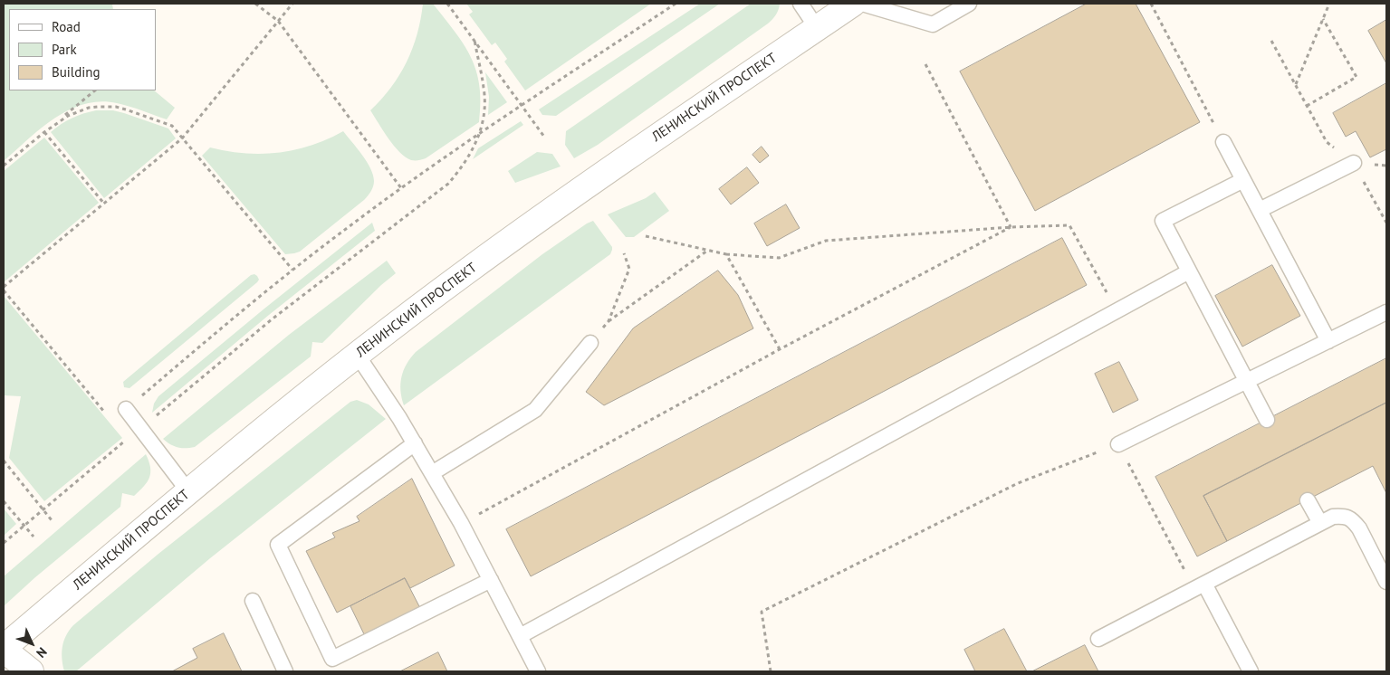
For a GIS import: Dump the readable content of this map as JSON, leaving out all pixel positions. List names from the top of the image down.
{
  "streets": {
    "main road": ["ЛЕНИНСКИЙ ПРОСПЕКТ"]
  },
  "legend": ["Road", "Park", "Building"],
  "north": "bottom right"
}
